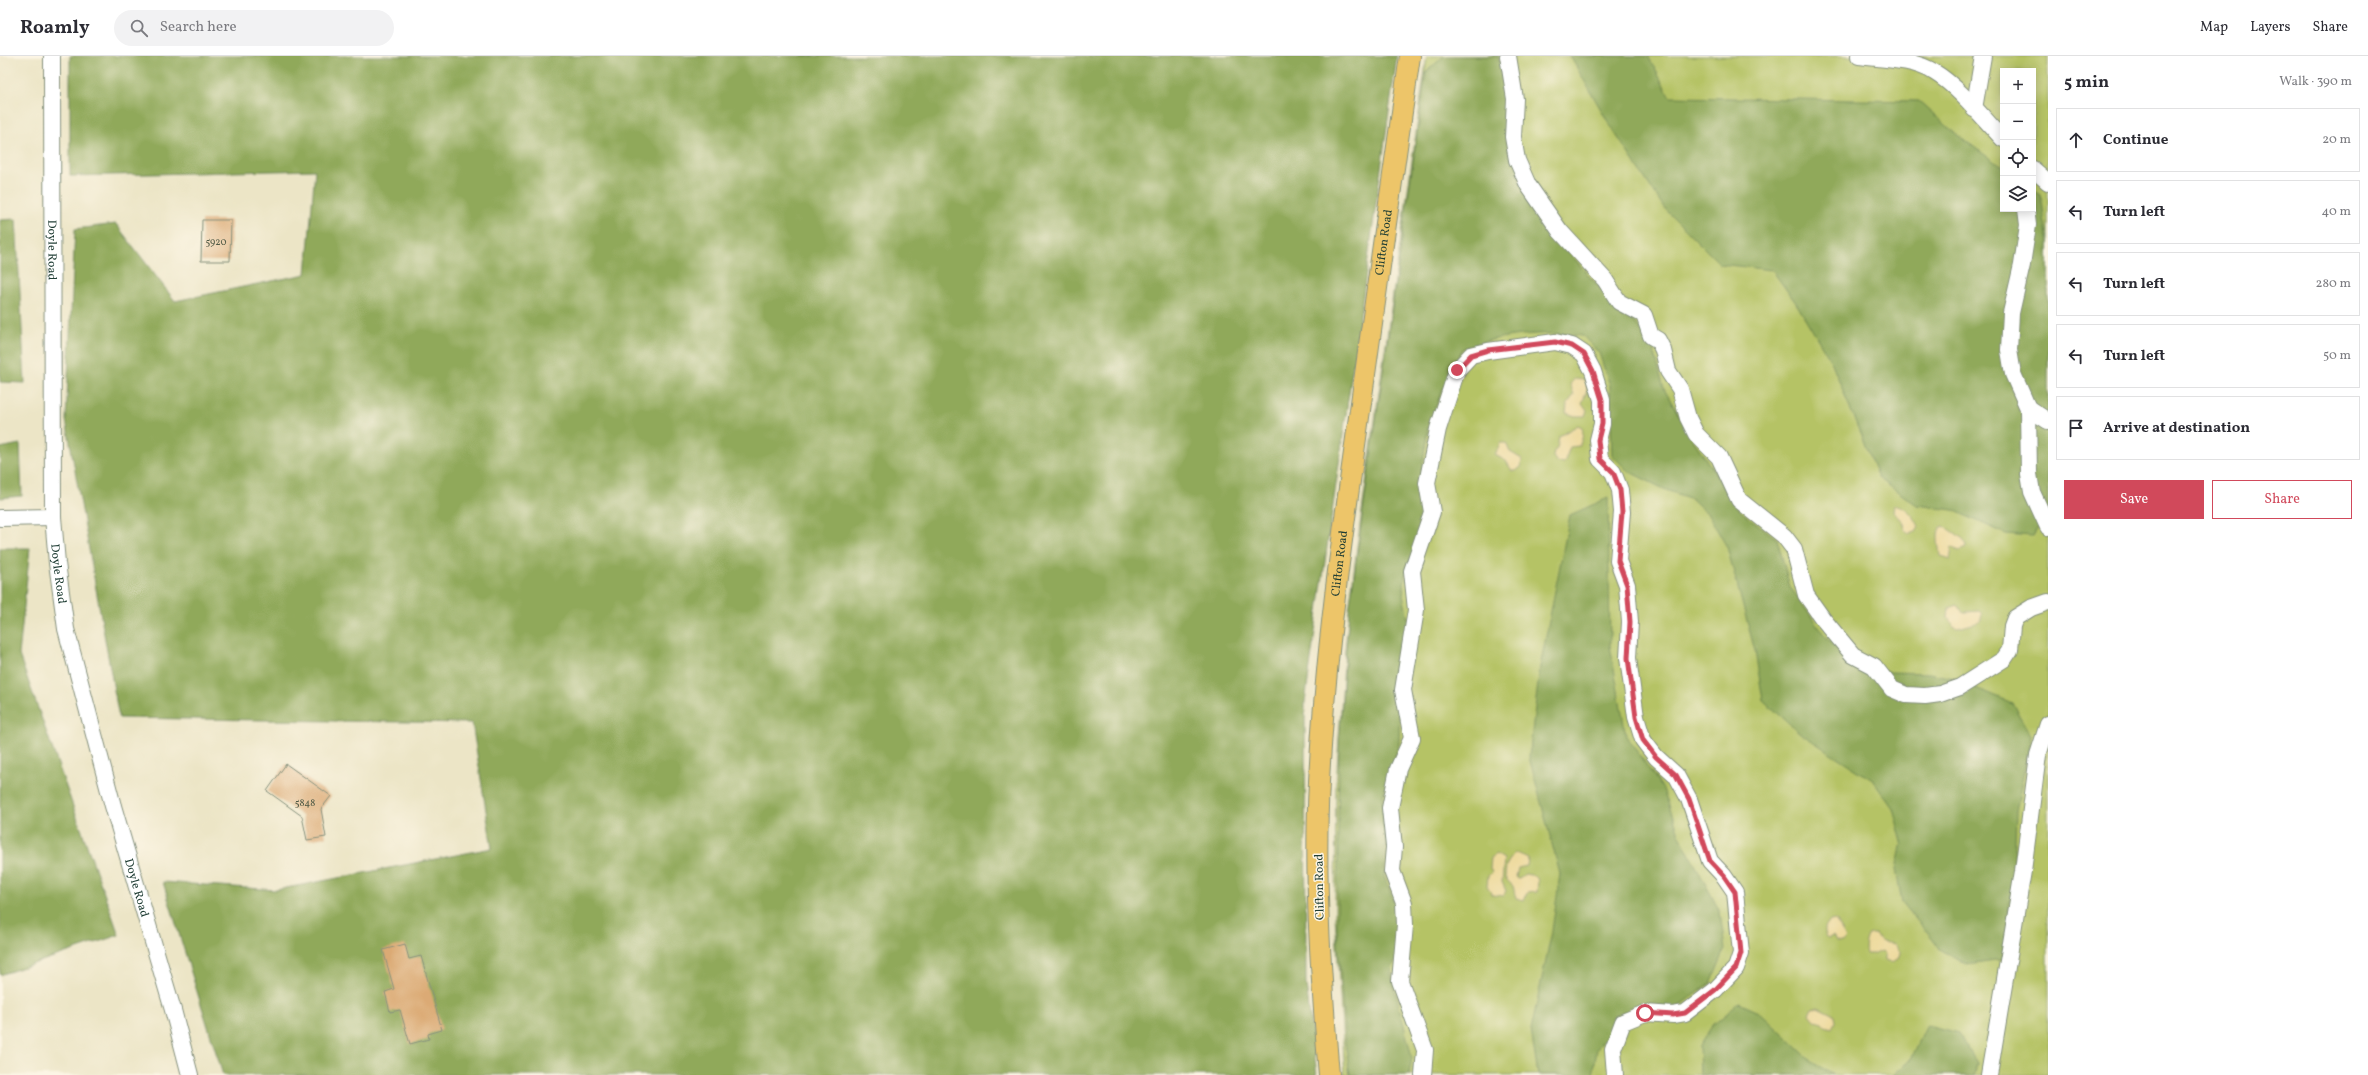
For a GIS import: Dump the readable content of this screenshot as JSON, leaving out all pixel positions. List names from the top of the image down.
{
  "streets": {
    "main road": ["Clifton Road"],
    "street": ["Doyle Road"]
  },
  "house_numbers": ["5920", "5848"],
  "page": {
    "header": "Roamly",
    "search": "Search here",
    "nav": ["Map", "Layers", "Share"],
    "heading": ["5 min", "Walk · 390 m"],
    "map_buttons": ["+", "−"],
    "list": [
      ["Continue", "20 m"],
      ["Turn left", "40 m"],
      ["Turn left", "280 m"],
      ["Turn left", "50 m"],
      "Arrive at destination"
    ],
    "buttons": ["Save", "Share"]
  }
}
